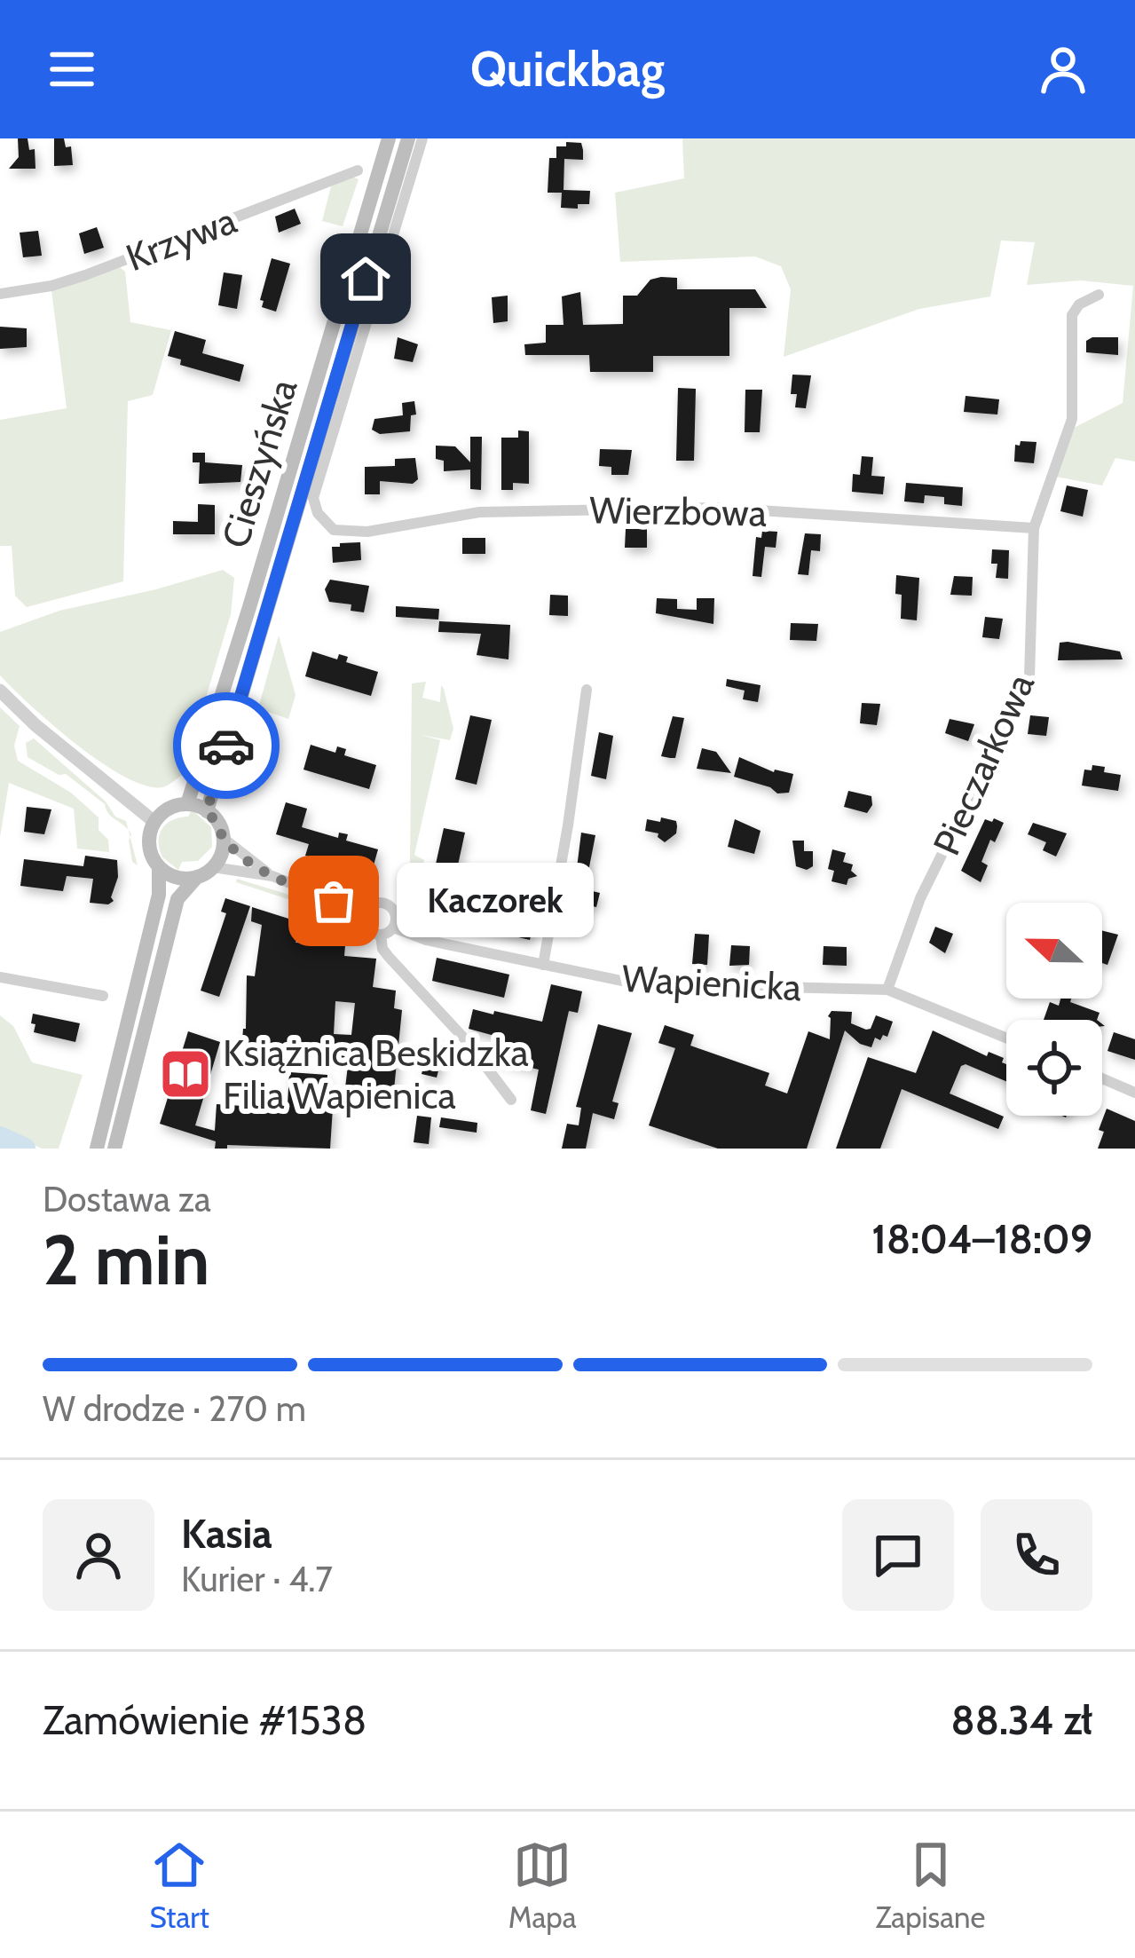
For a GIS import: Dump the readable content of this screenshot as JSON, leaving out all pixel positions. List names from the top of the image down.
{
  "streets": {
    "main road": ["Cieszyńska"],
    "street": [
      "Krzywa",
      "Wierzbowa",
      "Pieczarkowa",
      "Wapienicka"
    ]
  },
  "crossings": [
    ["Wierzbowa", "Pieczarkowa"],
    ["Pieczarkowa", "Wapienicka"]
  ],
  "places": {
    "other": ["Kaczorek"],
    "library": ["Książnica Beskidzka Filia Wapienica"]
  },
  "north": "left",
  "page": {
    "header": "Quickbag",
    "bubble": "Kaczorek",
    "heading": ["2 min", "Dostawa za", "18:04–18:09"],
    "panel": [
      "Kasia",
      "Kurier · 4.7",
      "Zamówienie #1538",
      "88.34 zł"
    ],
    "bar": "W drodze · 270 m",
    "tabs": ["Start", "Mapa", "Zapisane"]
  }
}
